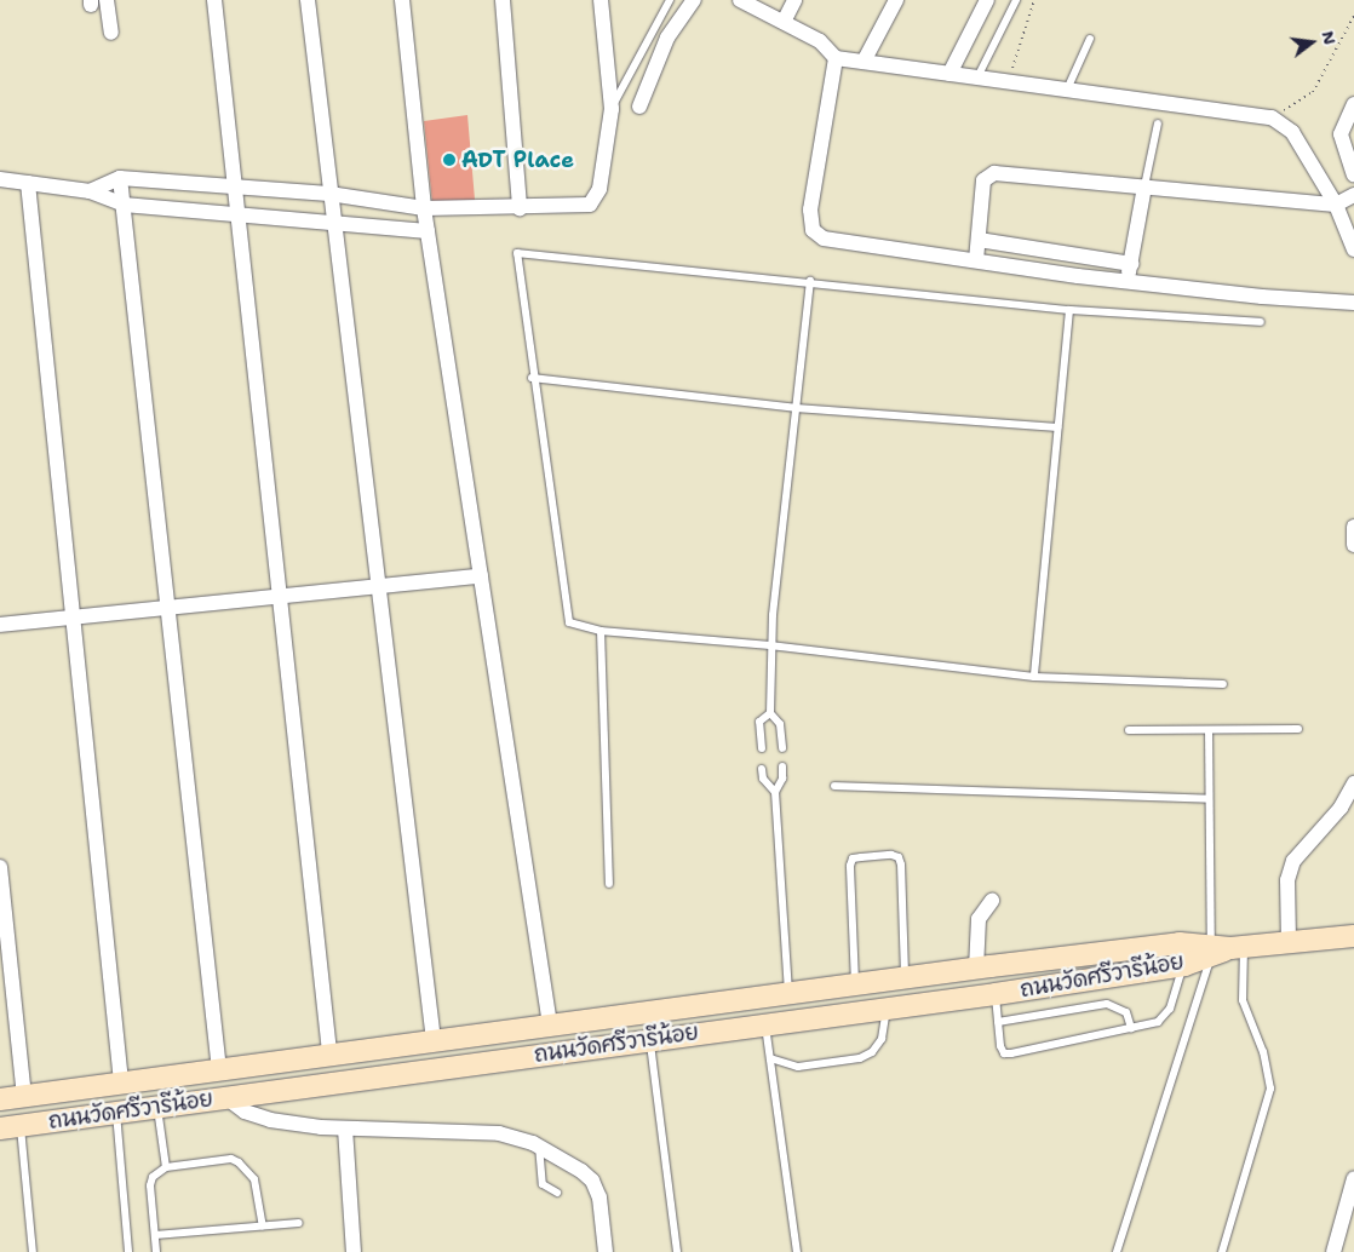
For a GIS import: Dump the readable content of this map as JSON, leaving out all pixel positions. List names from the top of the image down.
{
  "streets": {
    "main road": ["ถนนวัดศรีวารีน้อย"]
  },
  "places": ["ADT Place"],
  "north": "right"
}
